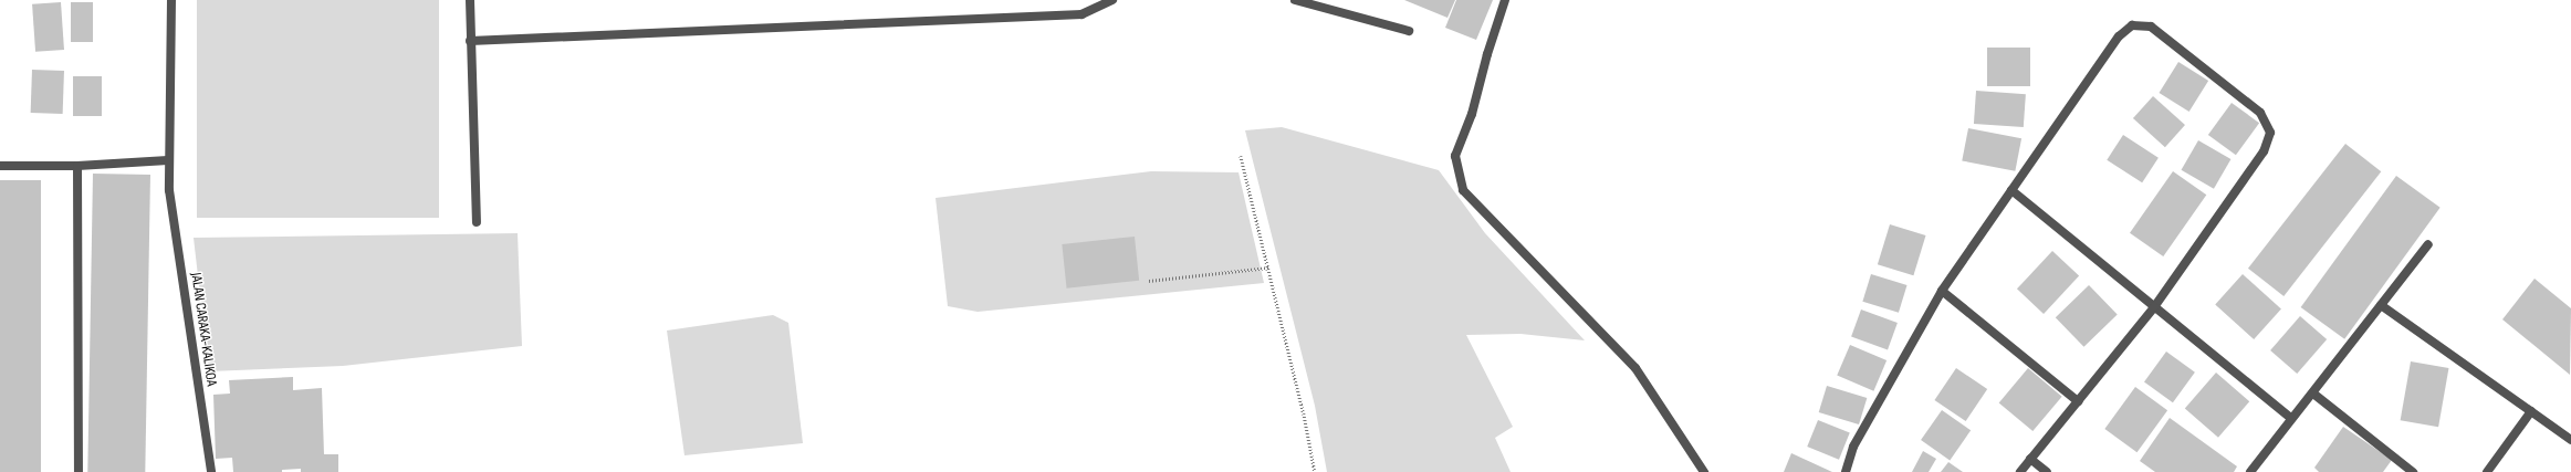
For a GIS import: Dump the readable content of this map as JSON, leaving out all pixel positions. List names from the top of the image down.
{
  "streets": {
    "street": ["JALAN CARAKA-KALIKOA"]
  }
}
